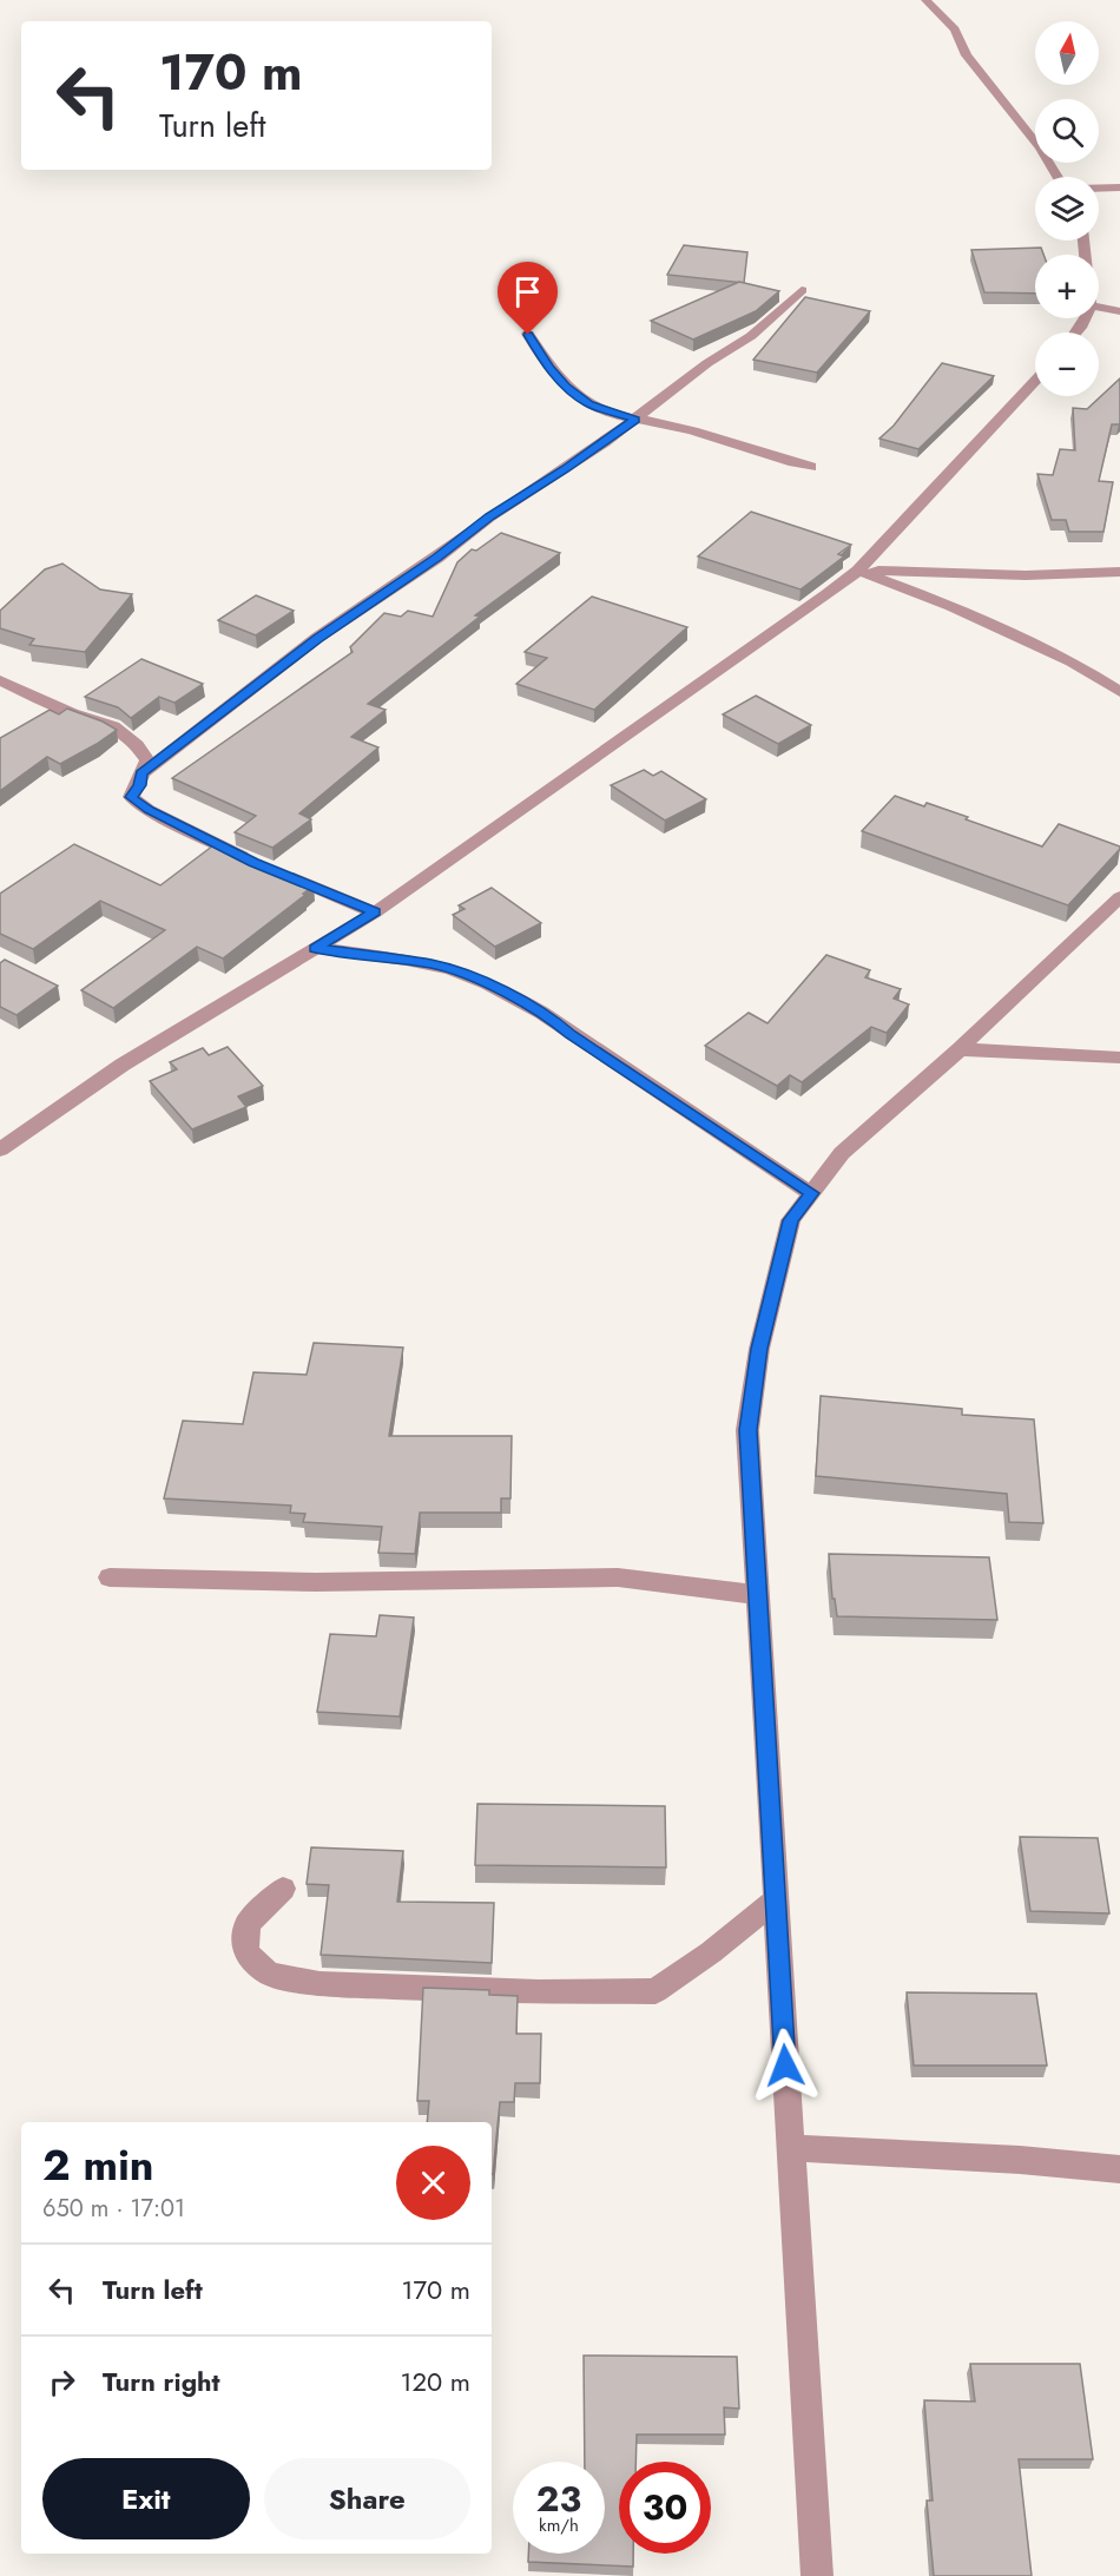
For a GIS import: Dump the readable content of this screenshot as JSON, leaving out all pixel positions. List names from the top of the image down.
{
  "north": "top",
  "page": {
    "map_buttons": ["+", "−"],
    "turn": ["170 m", "Turn left"],
    "heading": ["2 min", "650 m · 17:01"],
    "list": [
      {
        "name": "Turn left",
        "value": "170 m"
      },
      {
        "name": "Turn right",
        "value": "120 m"
      }
    ],
    "buttons": ["Exit", "Share"],
    "speed": "23 km/h",
    "limit": "30"
  }
}
